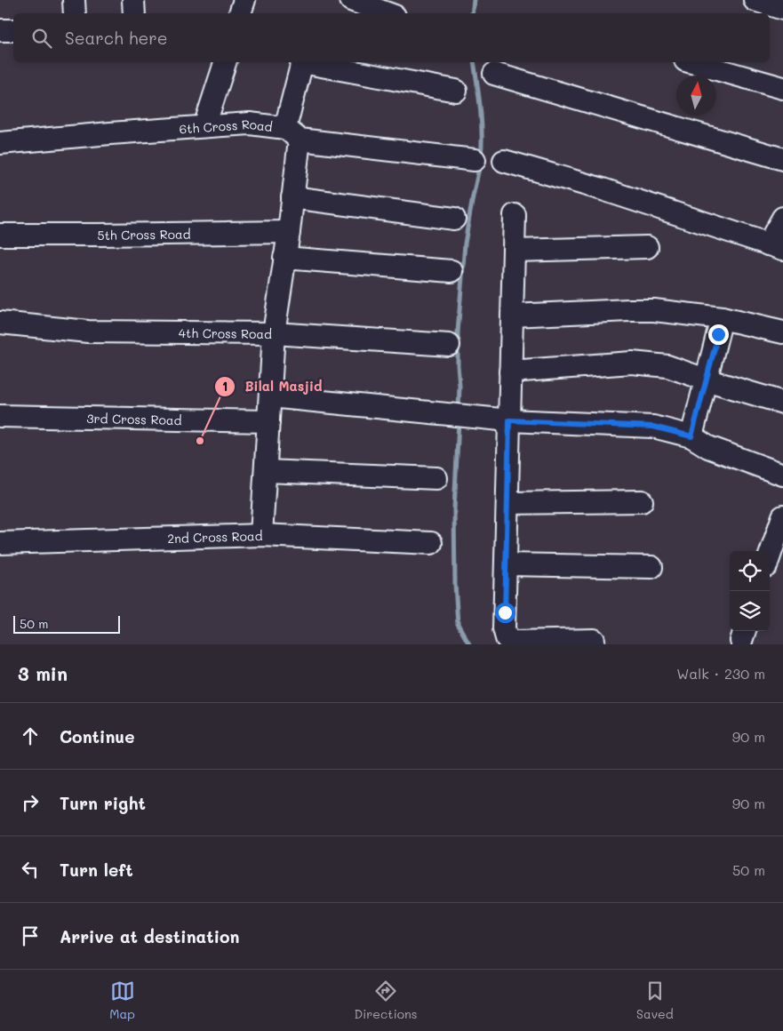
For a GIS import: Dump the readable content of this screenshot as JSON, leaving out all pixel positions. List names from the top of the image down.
{
  "streets": {
    "street": [
      "6th Cross Road",
      "5th Cross Road",
      "4th Cross Road",
      "3rd Cross Road",
      "2nd Cross Road"
    ]
  },
  "places": ["Bilal Masjid"],
  "scale_bar": "50 m",
  "north": "top",
  "page": {
    "search": "Search here",
    "scale": "50 m",
    "heading": ["3 min", "Walk · 230 m"],
    "list": [
      ["Continue", "90 m"],
      ["Turn right", "90 m"],
      ["Turn left", "50 m"],
      "Arrive at destination"
    ],
    "nav": ["Map", "Directions", "Saved"]
  }
}
